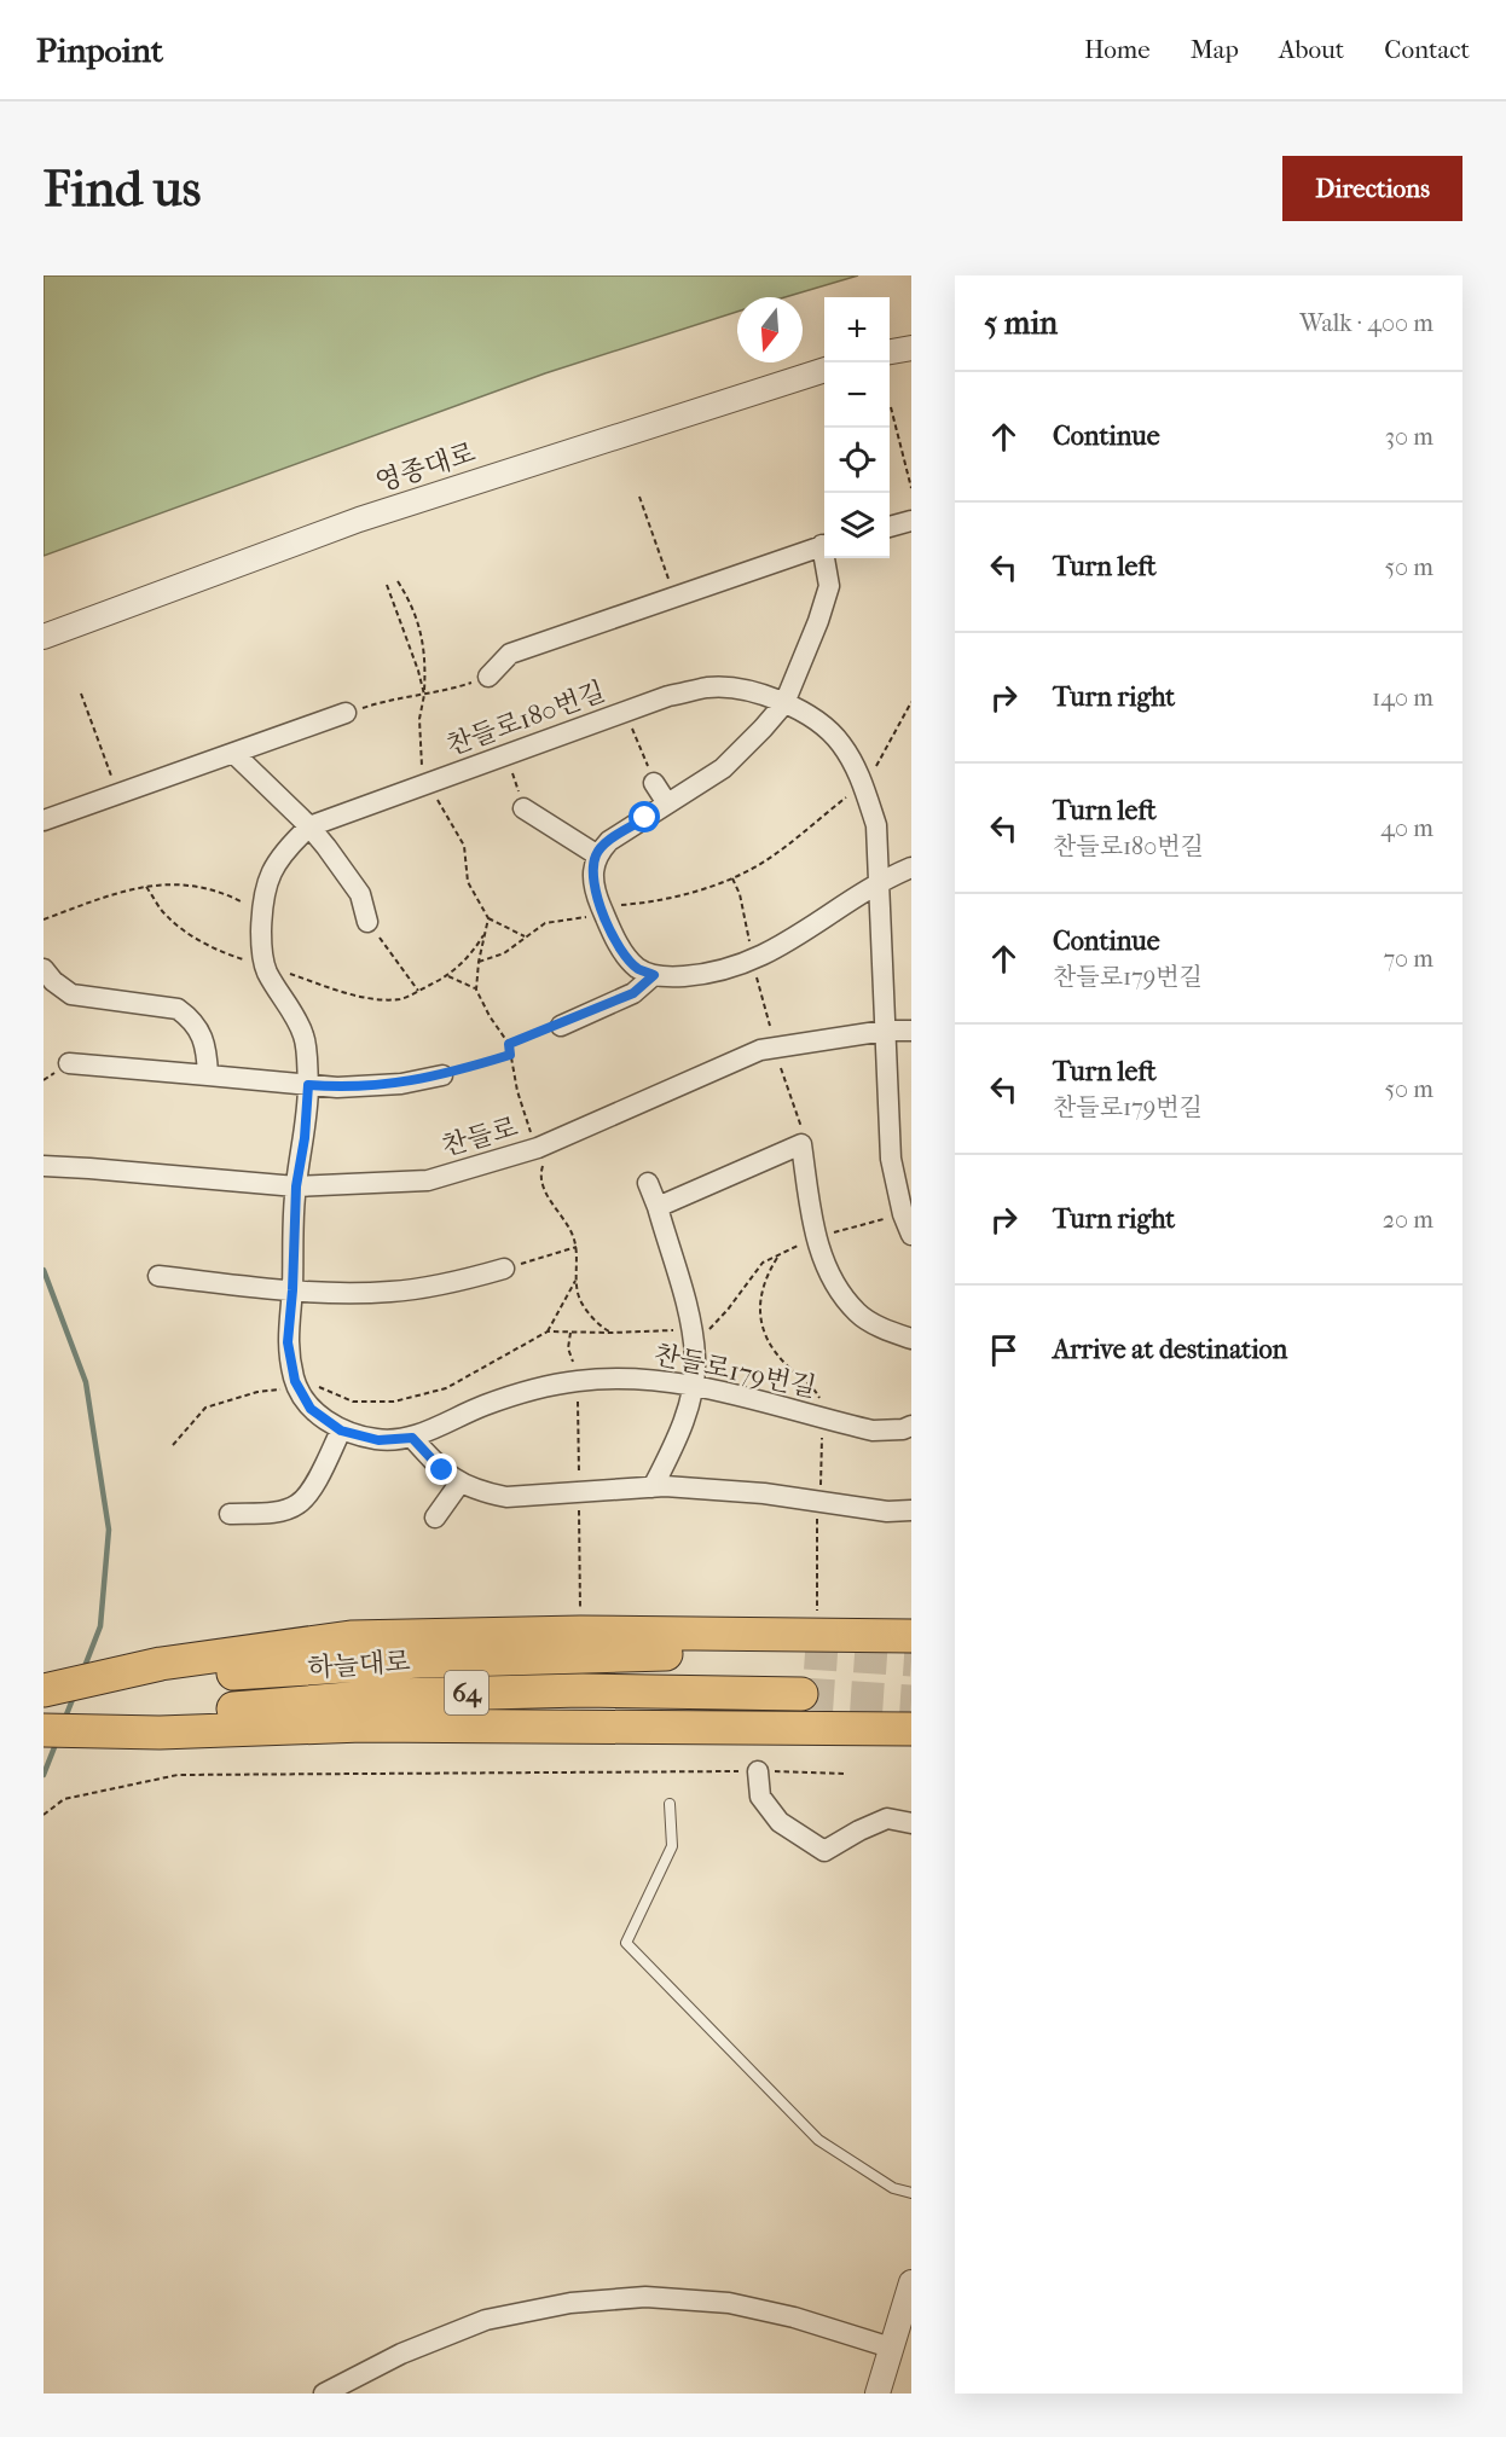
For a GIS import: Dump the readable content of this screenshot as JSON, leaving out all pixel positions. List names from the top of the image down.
{
  "streets": {
    "highway": ["하늘대로", "64"],
    "street": [
      "영종대로",
      "찬들로180번길",
      "찬들로",
      "찬들로179번길"
    ]
  },
  "crossings": [
    ["찬들로180번길", "찬들로"],
    ["찬들로180번길", "찬들로179번길"],
    ["찬들로", "찬들로179번길"]
  ],
  "north": "bottom",
  "page": {
    "header": "Pinpoint",
    "nav": [
      "Home",
      "Map",
      "About",
      "Contact"
    ],
    "buttons": "Directions",
    "title": "Find us",
    "heading": ["5 min", "Walk · 400 m"],
    "map_buttons": ["+", "−"],
    "list": [
      ["Continue", "30 m"],
      ["Turn left", "50 m"],
      ["Turn right", "140 m"],
      ["Turn left", "찬들로180번길", "40 m"],
      ["Continue", "찬들로179번길", "70 m"],
      ["Turn left", "찬들로179번길", "50 m"],
      ["Turn right", "20 m"],
      "Arrive at destination"
    ]
  }
}
